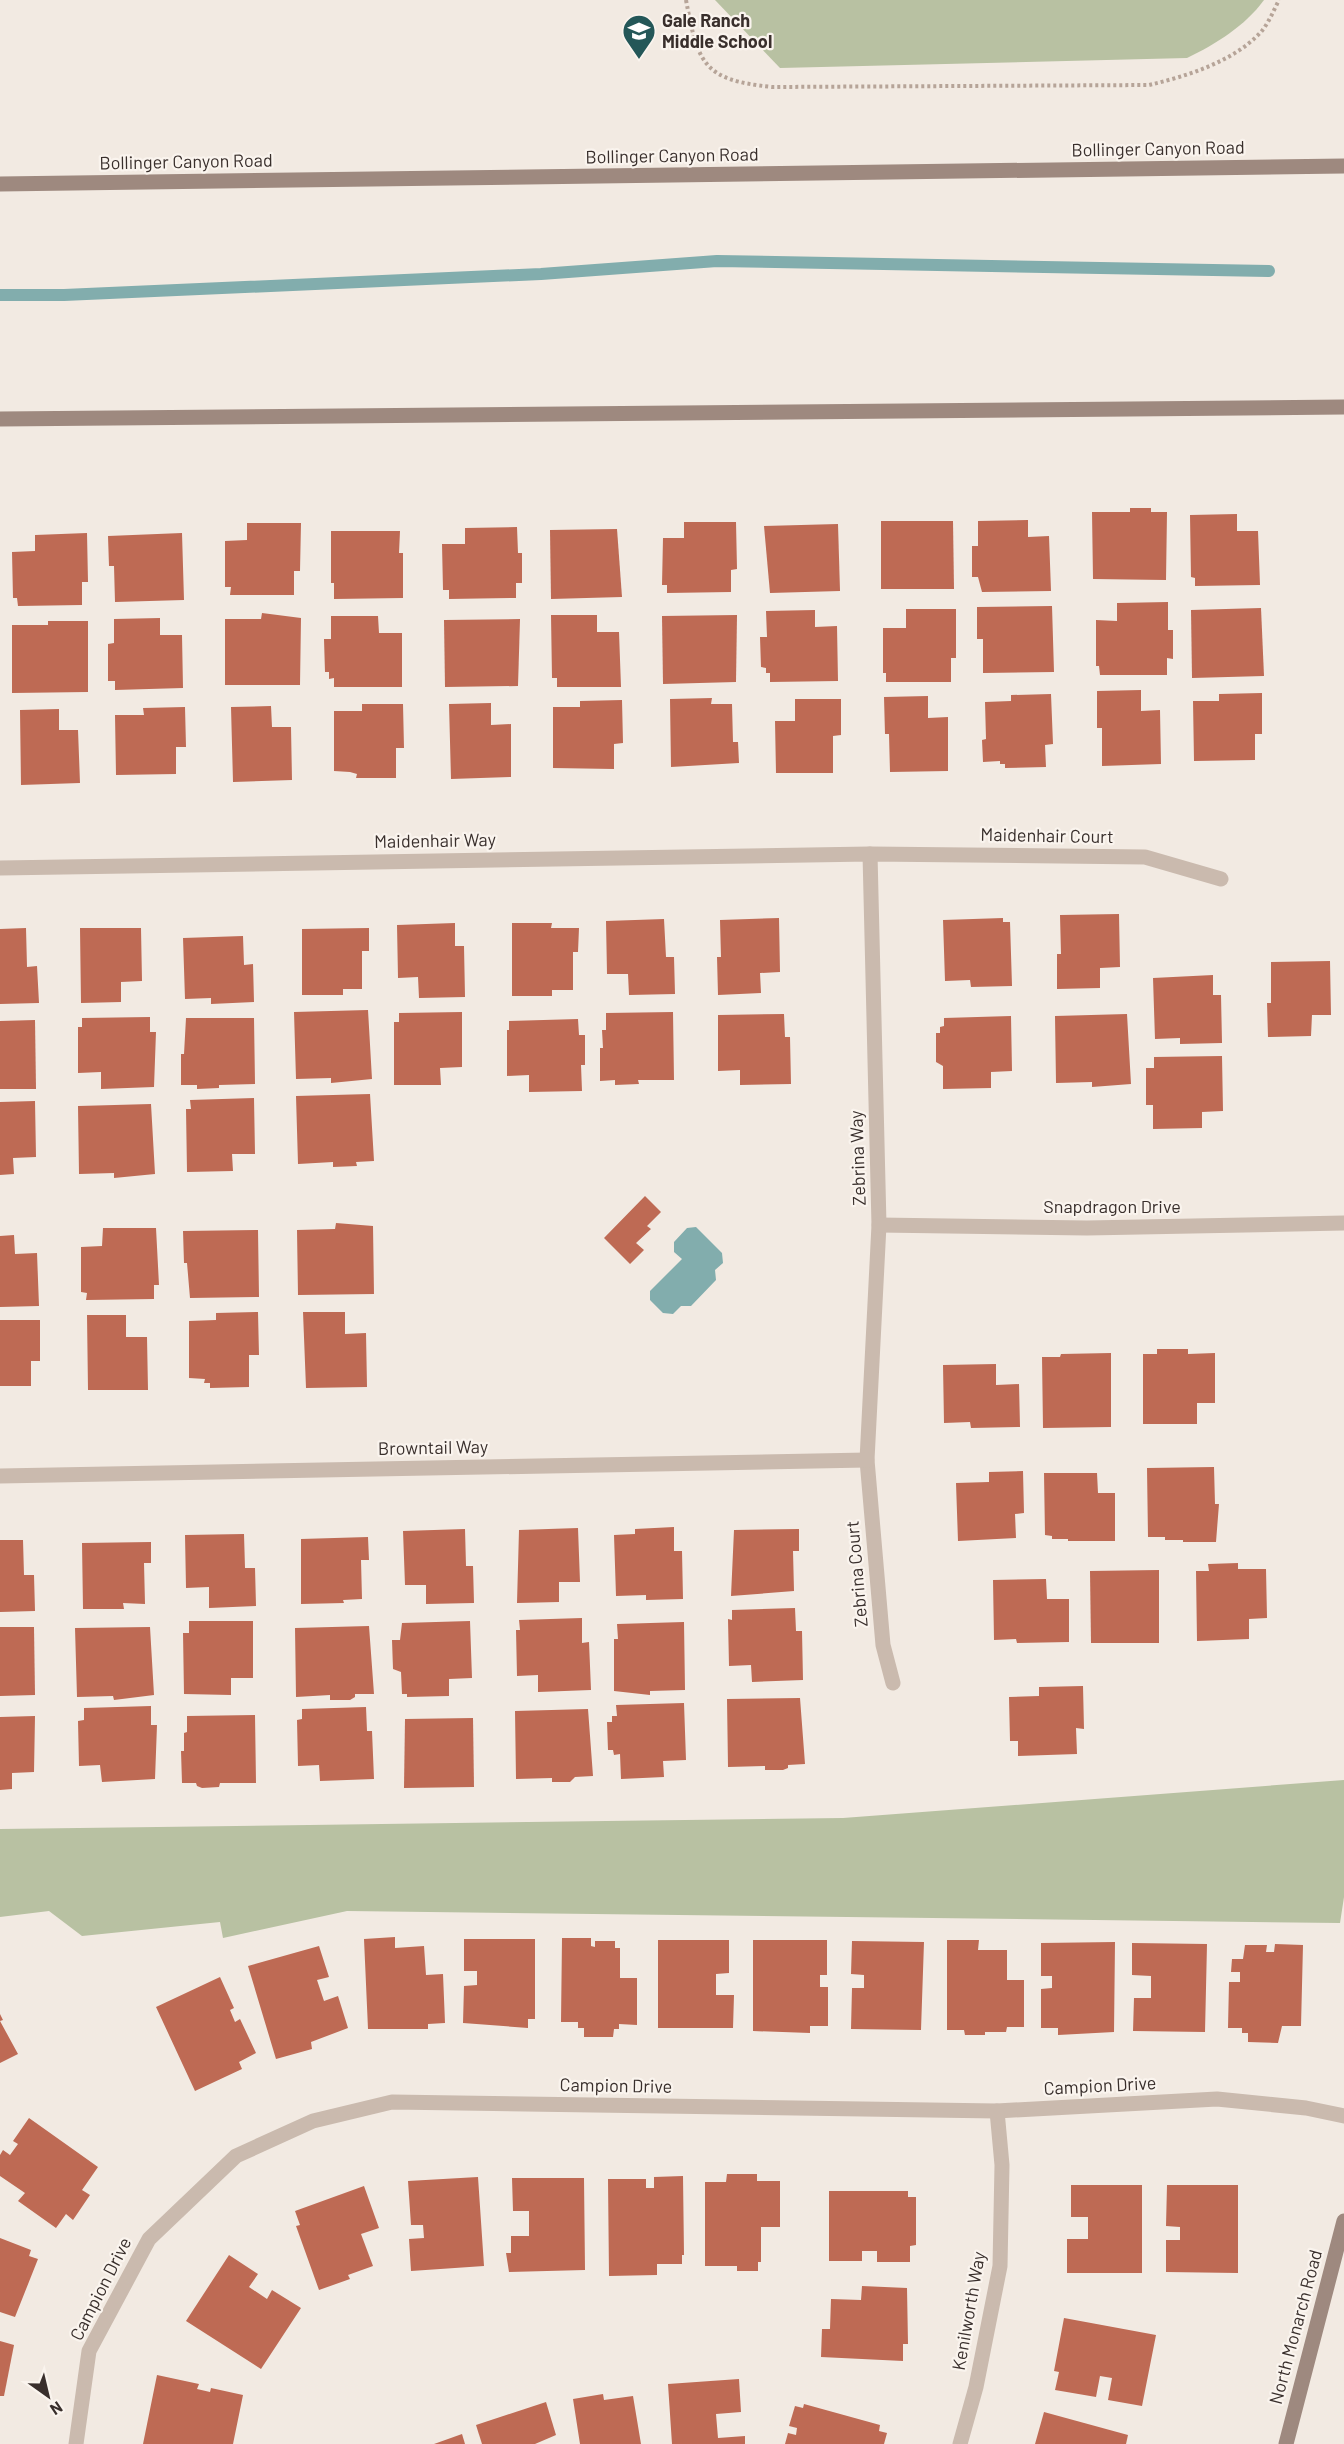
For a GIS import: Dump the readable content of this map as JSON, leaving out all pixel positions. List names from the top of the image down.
{
  "streets": {
    "main road": ["Bollinger Canyon Road", "North Monarch Road"],
    "street": [
      "Maidenhair Court",
      "Maidenhair Way",
      "Zebrina Way",
      "Snapdragon Drive",
      "Browntail Way",
      "Zebrina Court",
      "Campion Drive",
      "Kenilworth Way"
    ]
  },
  "crossings": [
    ["Maidenhair Court", "Maidenhair Way"],
    ["Maidenhair Court", "Zebrina Way"],
    ["Maidenhair Way", "Zebrina Way"],
    ["Zebrina Way", "Snapdragon Drive"],
    ["Zebrina Way", "Browntail Way"],
    ["Zebrina Way", "Zebrina Court"],
    ["Browntail Way", "Zebrina Court"],
    ["Campion Drive", "Kenilworth Way"]
  ],
  "places": {
    "school or university": ["Gale Ranch Middle School"]
  },
  "north": "bottom right"
}
